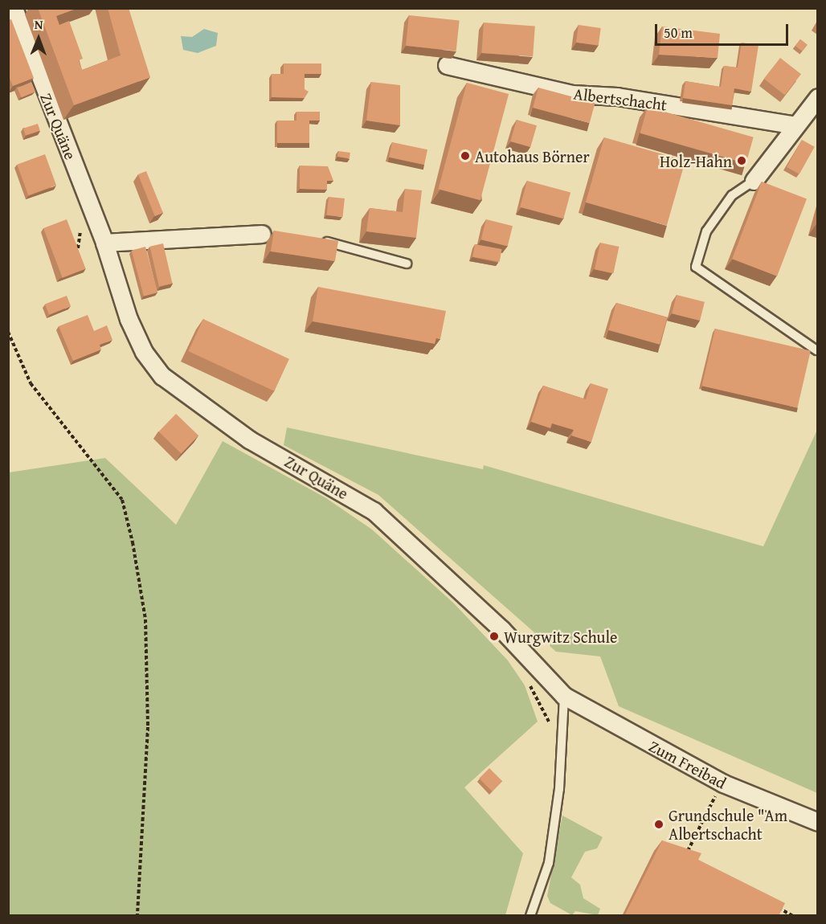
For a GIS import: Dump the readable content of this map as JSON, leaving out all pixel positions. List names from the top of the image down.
{
  "streets": {
    "street": ["Albertschacht", "Zur Quäne", "Zum Freibad"]
  },
  "crossings": [
    ["Zur Quäne", "Zum Freibad"]
  ],
  "places": [
    "Autohaus Börner",
    "Holz-Hahn",
    "Wurgwitz Schule",
    "Grundschule \"Am Albertschacht"
  ],
  "scale_bar": "50 m",
  "north": "top"
}
